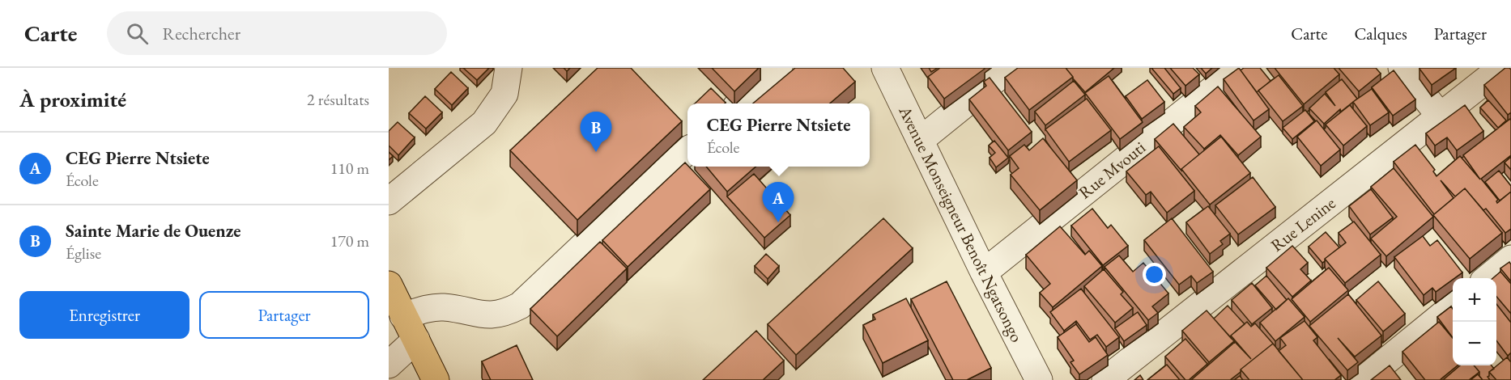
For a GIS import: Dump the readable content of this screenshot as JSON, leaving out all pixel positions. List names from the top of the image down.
{
  "streets": {
    "street": ["Rue Mvouti", "Avenue Monseigneur Benoît Ngatsongo", "Rue Lenine"]
  },
  "crossings": [
    ["Rue Mvouti", "Avenue Monseigneur Benoît Ngatsongo"]
  ],
  "page": {
    "header": "Carte",
    "search": "Rechercher",
    "nav": ["Carte", "Calques", "Partager"],
    "heading": ["À proximité", "2 résultats"],
    "popup": ["CEG Pierre Ntsiete", "École"],
    "pins": ["B", "A"],
    "list": [
      {
        "mark": "A",
        "name": "CEG Pierre Ntsiete",
        "note": "École",
        "value": "110 m"
      },
      {
        "mark": "B",
        "name": "Sainte Marie de Ouenze",
        "note": "Église",
        "value": "170 m"
      }
    ],
    "buttons": ["Enregistrer", "Partager"],
    "map_buttons": ["+", "−"]
  }
}
